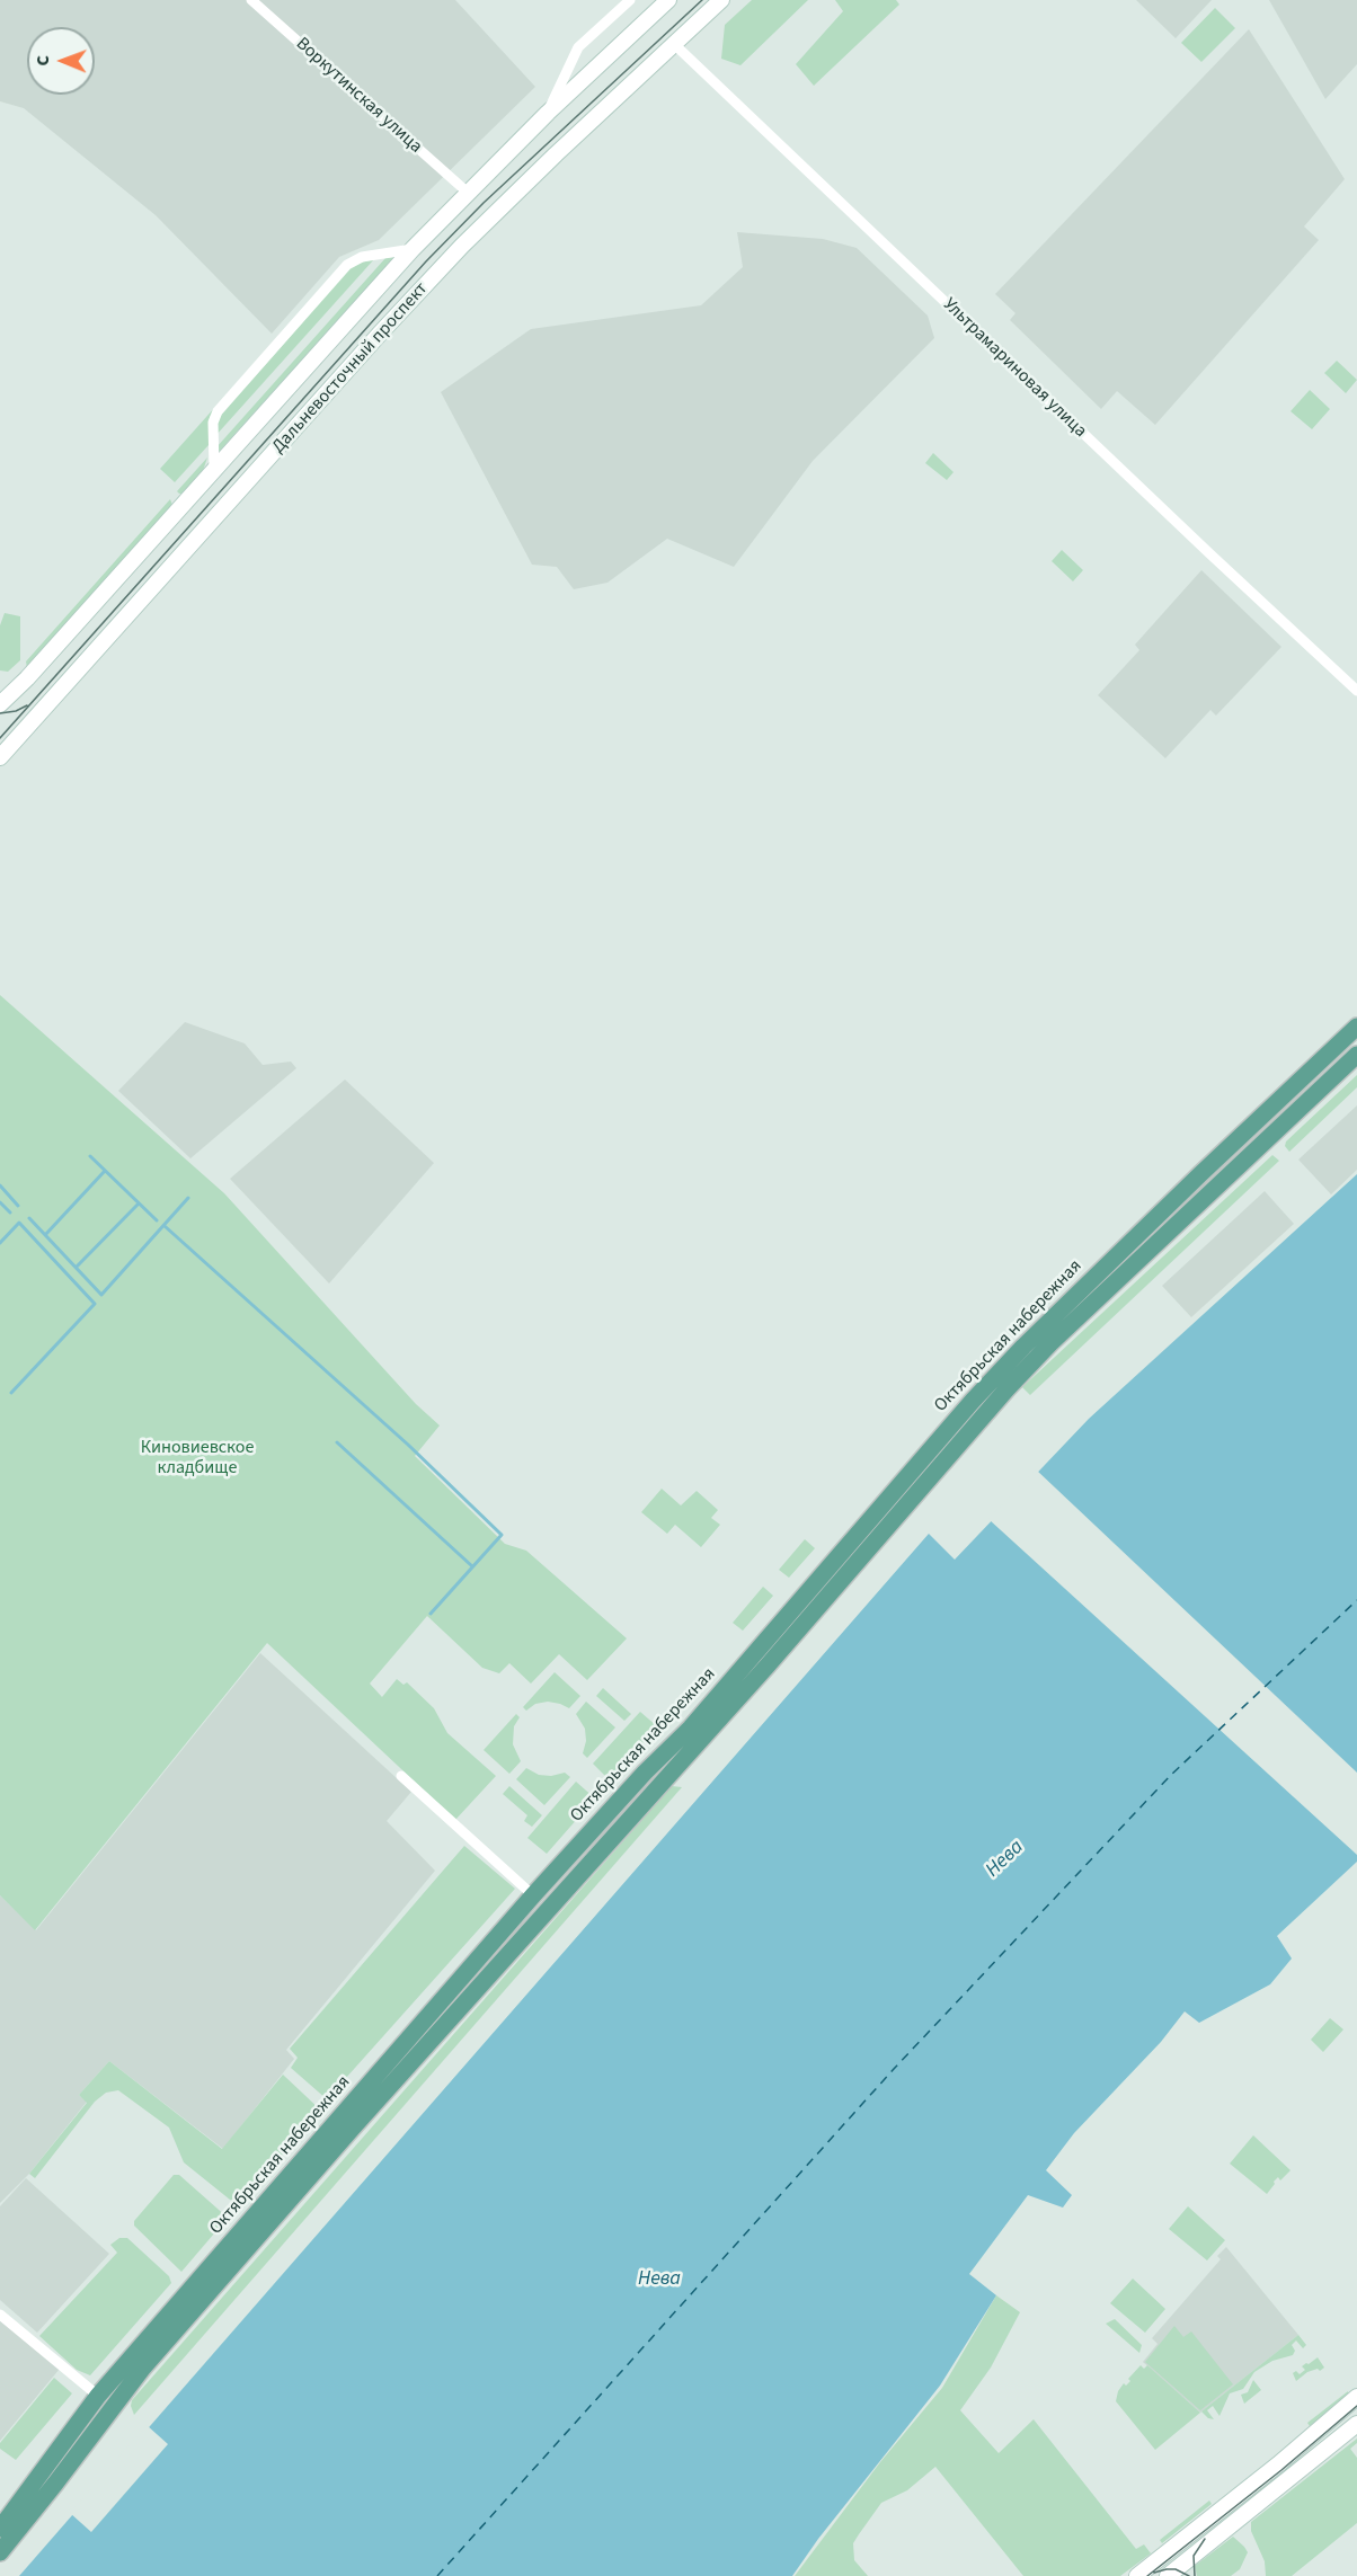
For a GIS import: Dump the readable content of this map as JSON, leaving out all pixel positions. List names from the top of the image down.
{
  "streets": {
    "main road": ["Дальневосточный проспект", "Октябрьская набережная"],
    "street": ["Воркутинская улица", "Ультрамариновая улица"]
  },
  "crossings": [
    ["Воркутинская улица", "Дальневосточный проспект"],
    ["Дальневосточный проспект", "Ультрамариновая улица"]
  ],
  "water": ["Нева"],
  "parks": ["Киновиевское кладбище"],
  "north": "left"
}
